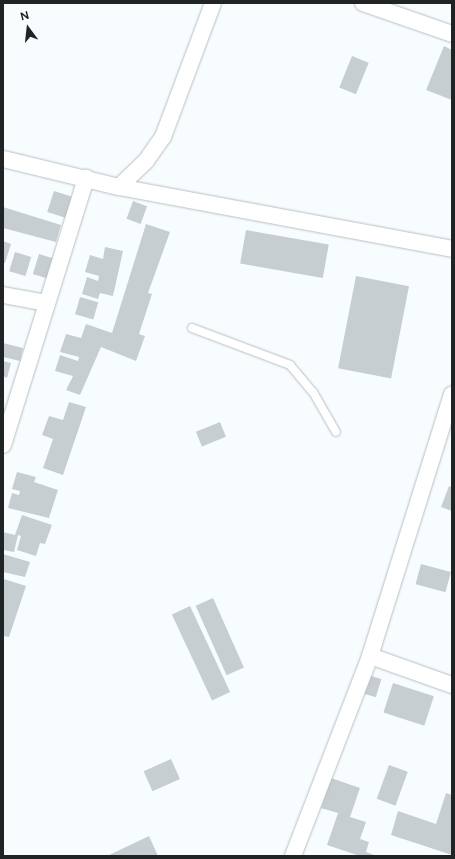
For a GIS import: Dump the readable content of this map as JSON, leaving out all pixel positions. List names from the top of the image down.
{
  "north": "top"
}
